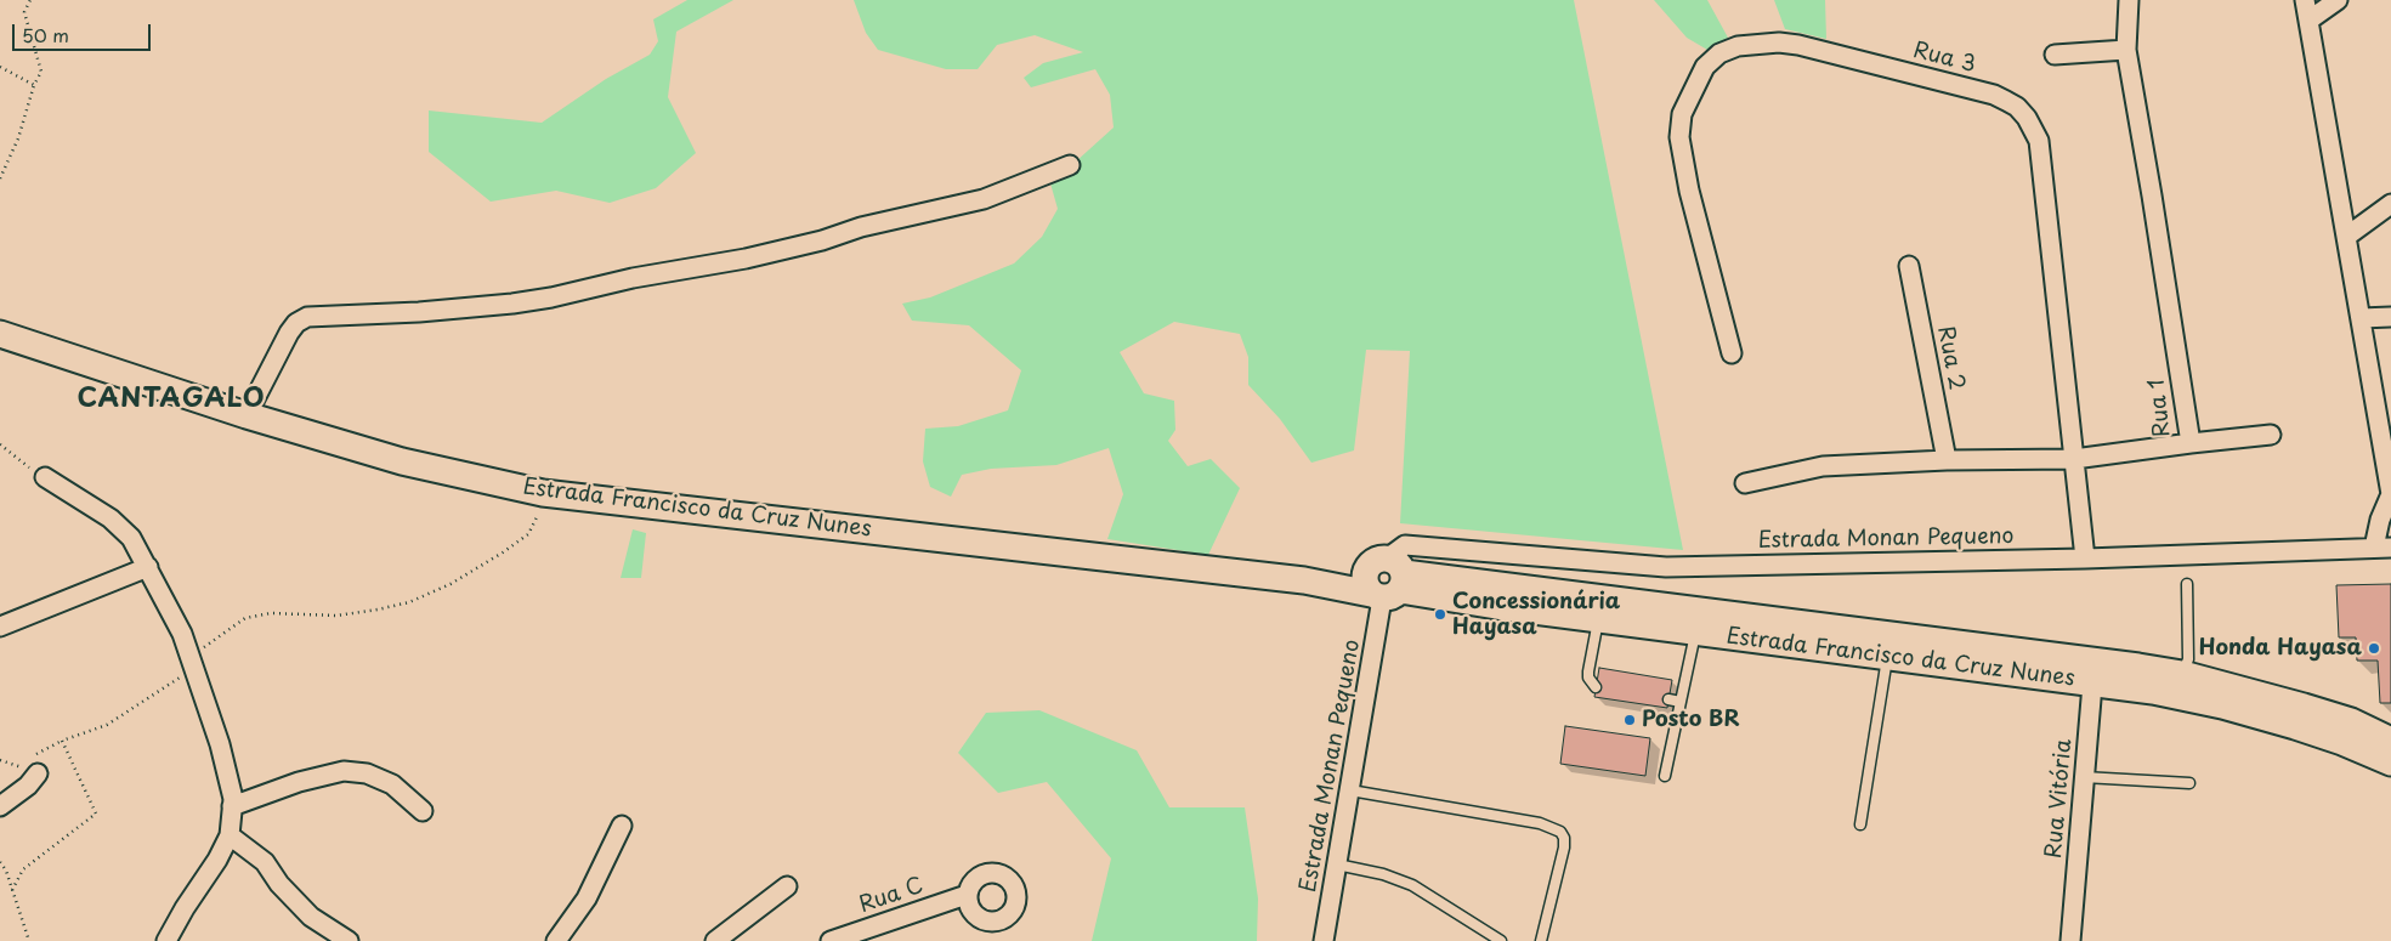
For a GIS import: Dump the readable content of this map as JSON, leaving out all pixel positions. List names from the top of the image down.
{
  "streets": {
    "main road": ["Estrada Francisco da Cruz Nunes"],
    "street": [
      "Rua 3",
      "Rua 2",
      "Rua 1",
      "Estrada Monan Pequeno",
      "Rua Vitória",
      "Rua C"
    ]
  },
  "crossings": [
    ["Rua 3", "Rua 1"],
    ["Rua 3", "Estrada Monan Pequeno"],
    ["Rua 2", "Rua 1"],
    ["Estrada Francisco da Cruz Nunes", "Estrada Monan Pequeno"],
    ["Estrada Francisco da Cruz Nunes", "Rua Vitória"]
  ],
  "districts": ["CANTAGALO"],
  "places": ["Concessionária Hayasa", "Honda Hayasa", "Posto BR"],
  "scale_bar": "50 m"
}
